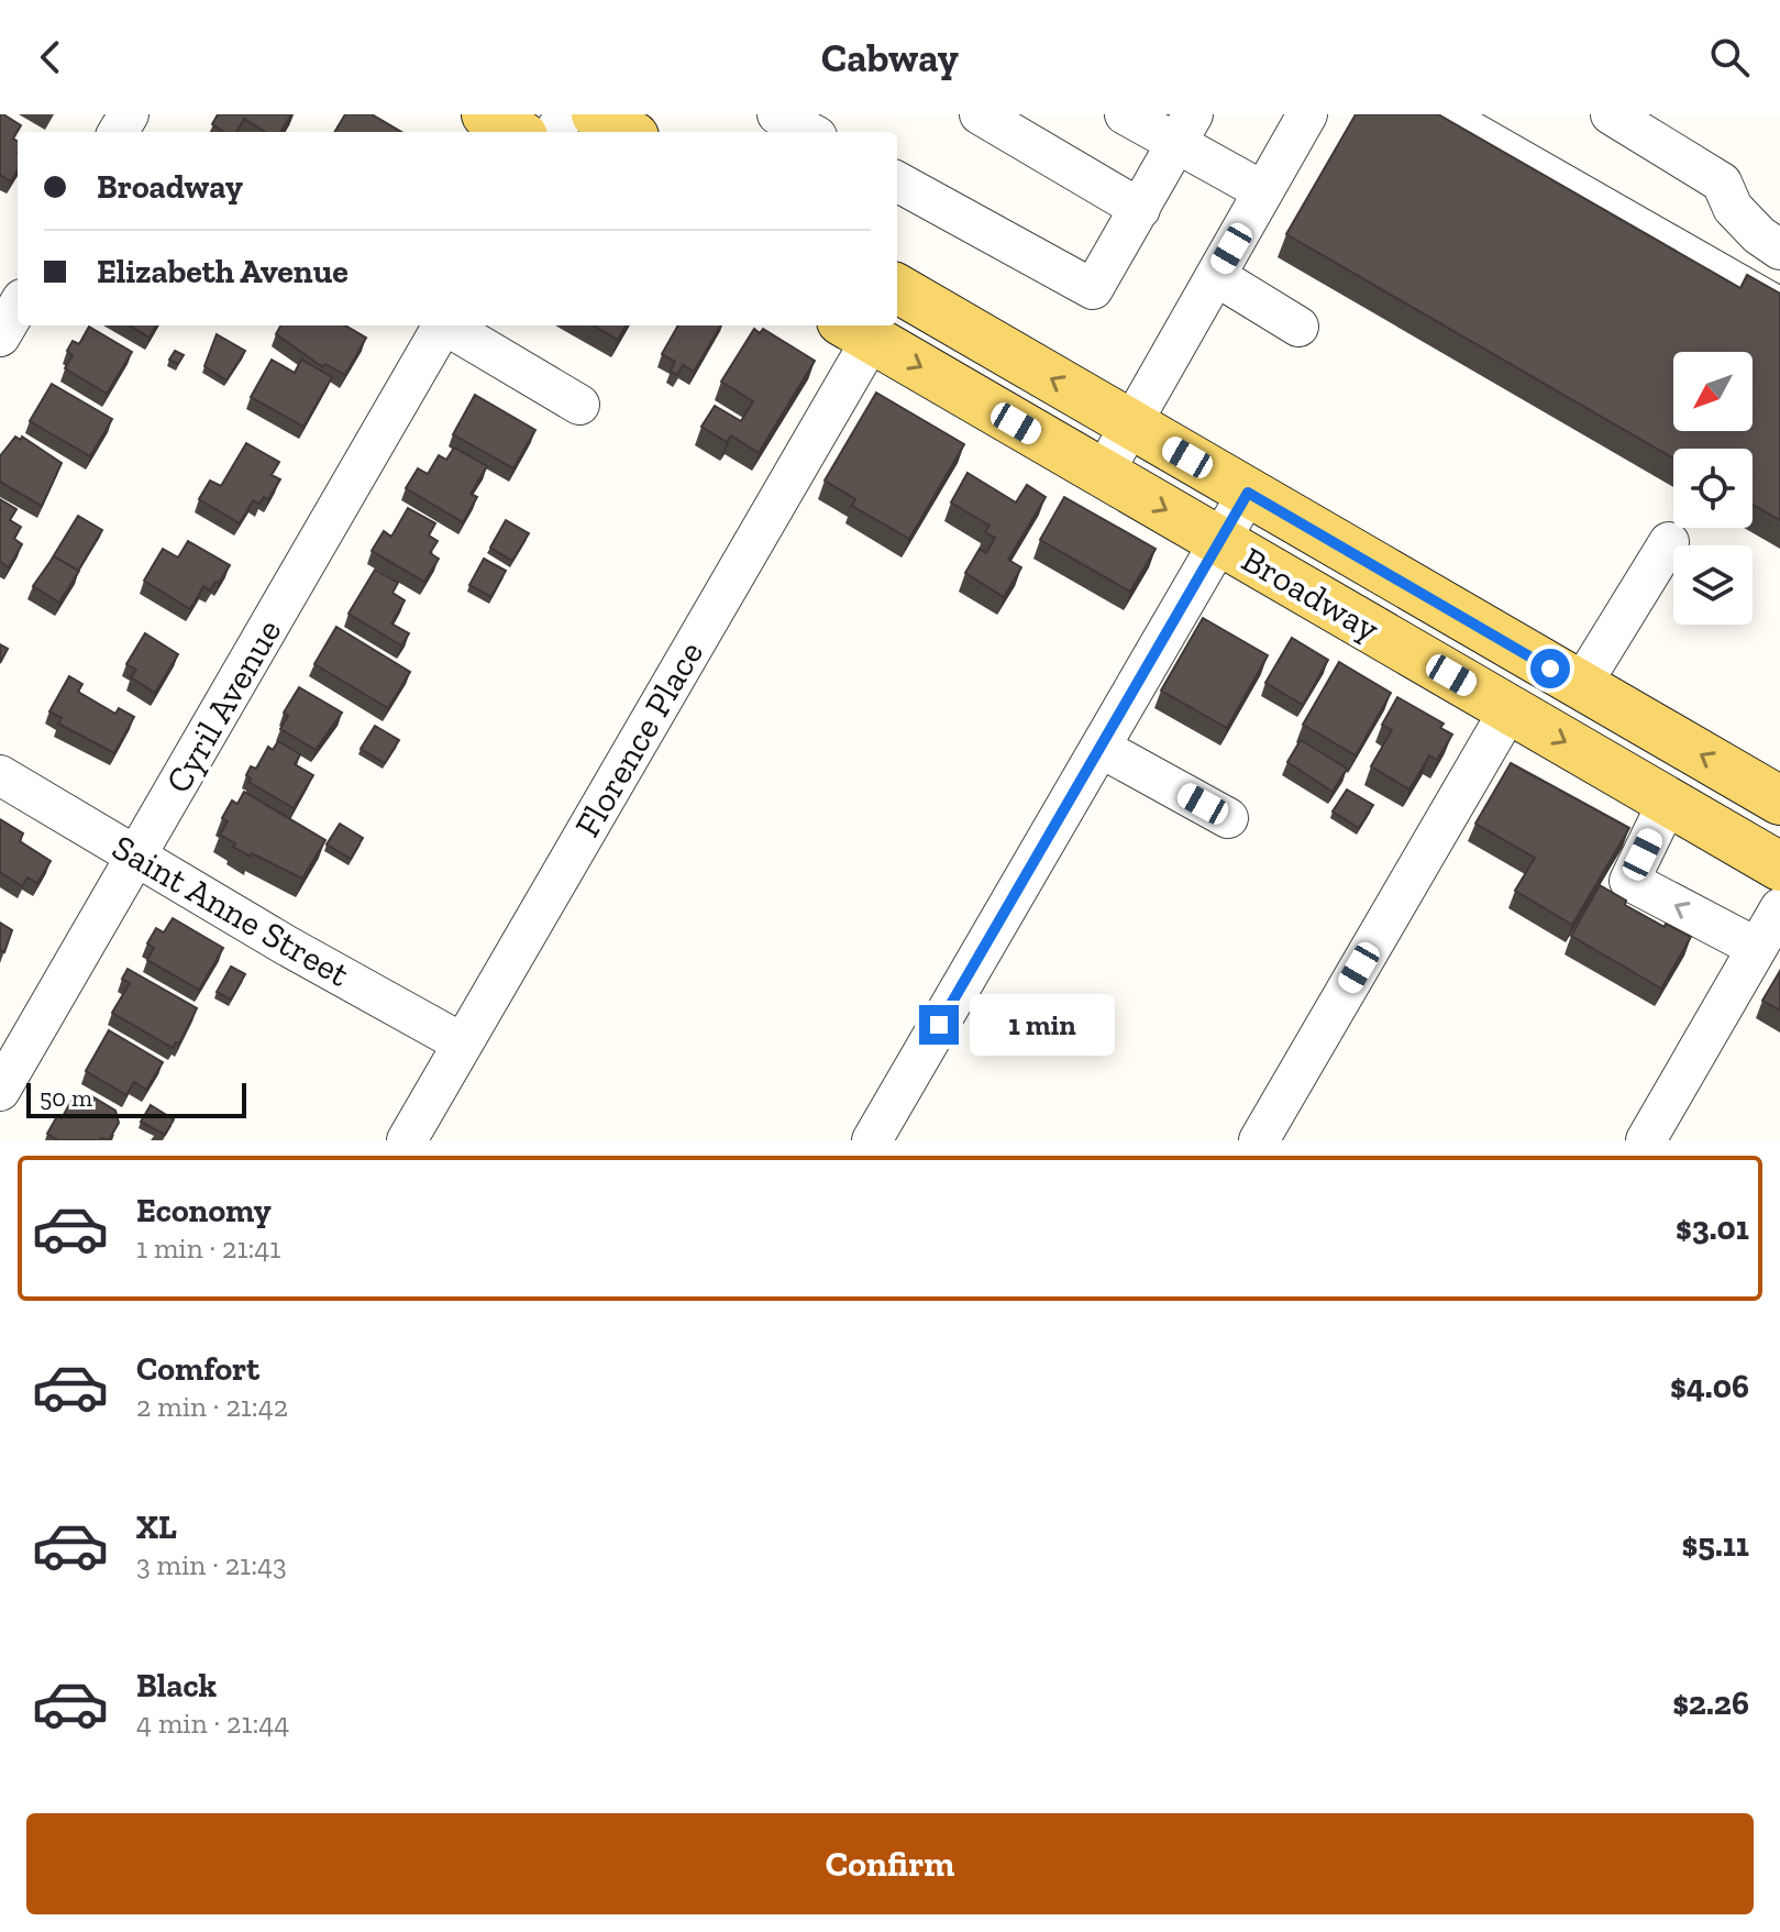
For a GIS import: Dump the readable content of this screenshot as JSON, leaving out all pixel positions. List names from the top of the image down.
{
  "streets": {
    "main road": ["Broadway"],
    "street": ["Cyril Avenue", "Florence Place", "Saint Anne Street"]
  },
  "crossings": [
    ["Broadway", "Florence Place"],
    ["Cyril Avenue", "Saint Anne Street"],
    ["Florence Place", "Saint Anne Street"]
  ],
  "scale_bar": "50 m",
  "north": "bottom left",
  "page": {
    "header": "Cabway",
    "banner": ["Broadway", "Elizabeth Avenue"],
    "bubble": "1 min",
    "scale": "50 m",
    "list": [
      {
        "name": "Economy",
        "note": "1 min · 21:41",
        "value": "$3.01"
      },
      {
        "name": "Comfort",
        "note": "2 min · 21:42",
        "value": "$4.06"
      },
      {
        "name": "XL",
        "note": "3 min · 21:43",
        "value": "$5.11"
      },
      {
        "name": "Black",
        "note": "4 min · 21:44",
        "value": "$2.26"
      }
    ],
    "buttons": "Confirm"
  }
}
